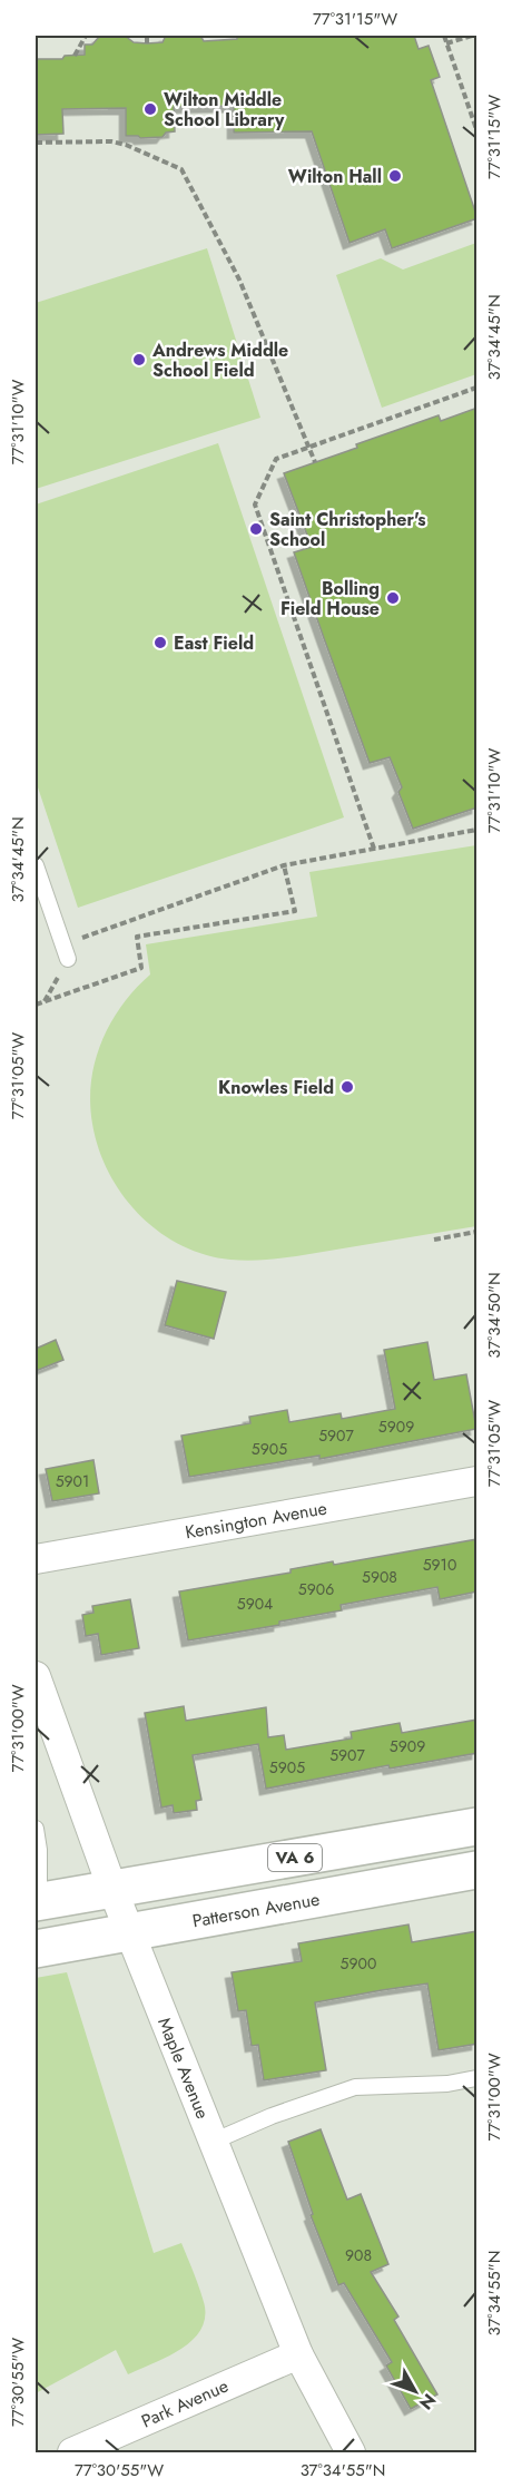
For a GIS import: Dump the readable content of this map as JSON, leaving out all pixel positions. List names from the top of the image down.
{
  "streets": {
    "main road": ["VA 6", "Patterson Avenue"],
    "street": ["Kensington Avenue", "Maple Avenue", "Park Avenue"]
  },
  "crossings": [
    ["VA 6", "Maple Avenue"],
    ["Patterson Avenue", "Maple Avenue"],
    ["Maple Avenue", "Park Avenue"]
  ],
  "places": [
    "Wilton Middle School Library",
    "Wilton Hall",
    "Andrews Middle School Field",
    "Saint Christopher's School",
    "Bolling Field House",
    "East Field",
    "Knowles Field"
  ],
  "house_numbers": [
    "5909",
    "5907",
    "5905",
    "5901",
    "5910",
    "5908",
    "5906",
    "5904",
    "5909",
    "5907",
    "5905",
    "5900",
    "908"
  ],
  "north": "bottom right",
  "coordinates": [
    "77°31'15\"W",
    "37°34'45\"N",
    "77°31'10\"W",
    "77°31'05\"W",
    "37°34'50\"N",
    "77°31'00\"W",
    "37°34'55\"N",
    "77°30'55\"W"
  ]
}
